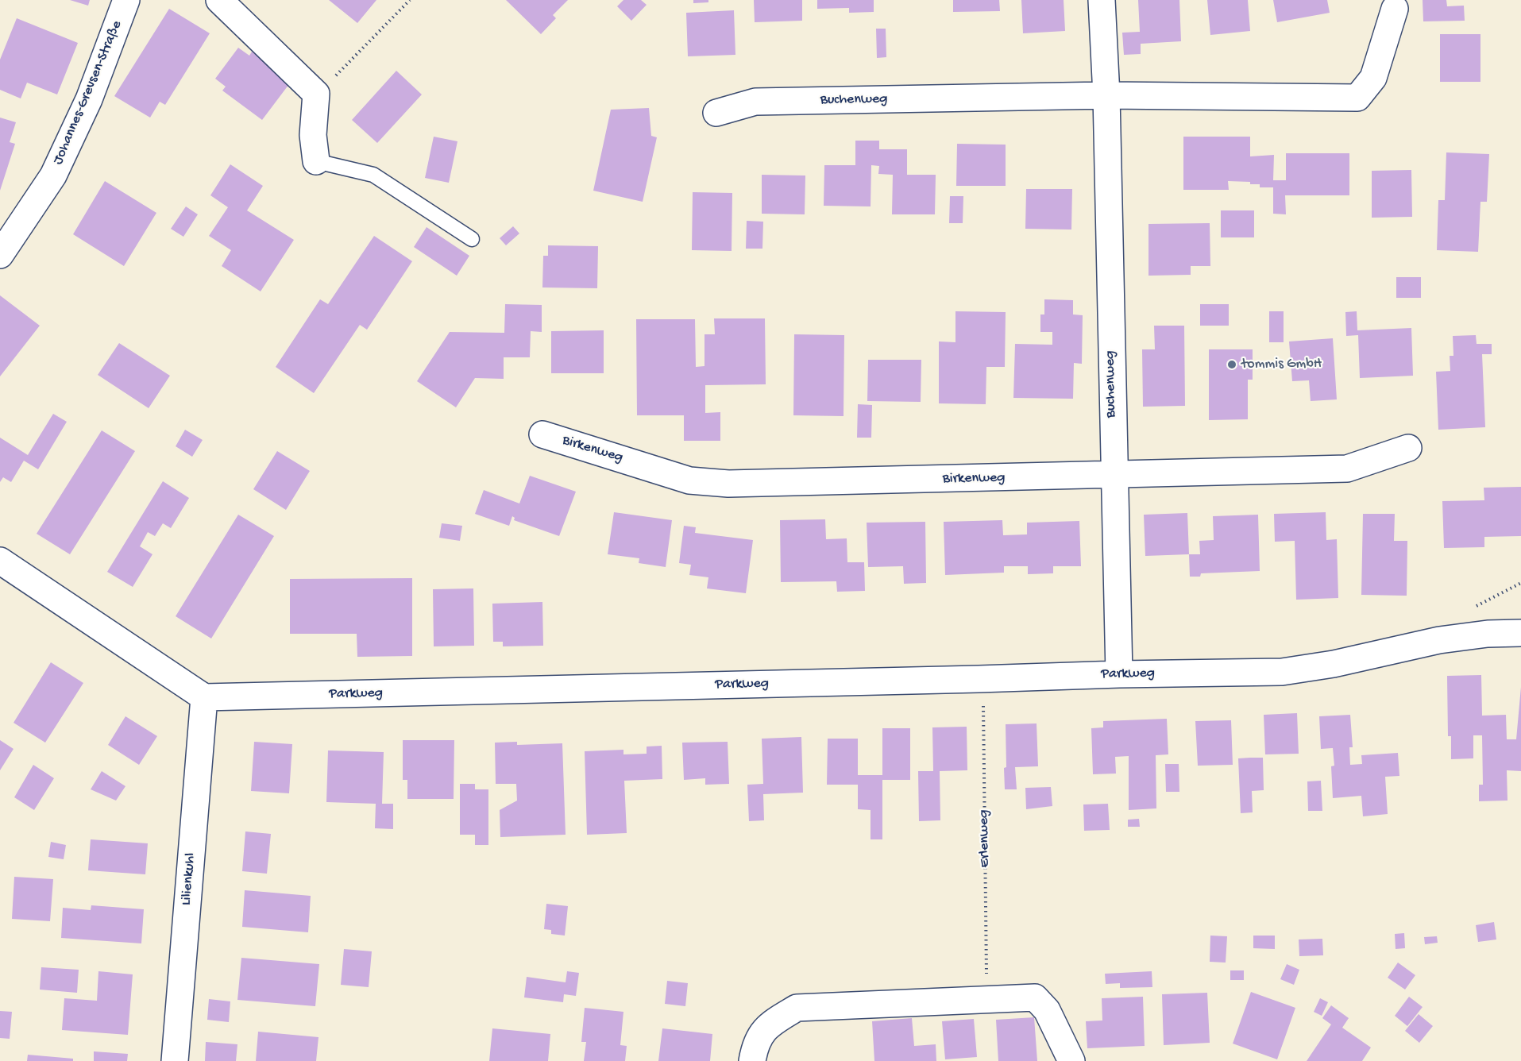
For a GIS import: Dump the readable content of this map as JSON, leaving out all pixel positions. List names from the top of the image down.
{
  "streets": {
    "street": [
      "Johannes-Grevsen-Straße",
      "Buchenweg",
      "Birkenweg",
      "Parkweg",
      "Lilienkuhl"
    ],
    "path": ["Erlenweg"]
  },
  "crossings": [
    ["Buchenweg", "Birkenweg"],
    ["Buchenweg", "Parkweg"],
    ["Parkweg", "Erlenweg"],
    ["Parkweg", "Lilienkuhl"]
  ],
  "places": ["tommis GmbH"]
}
